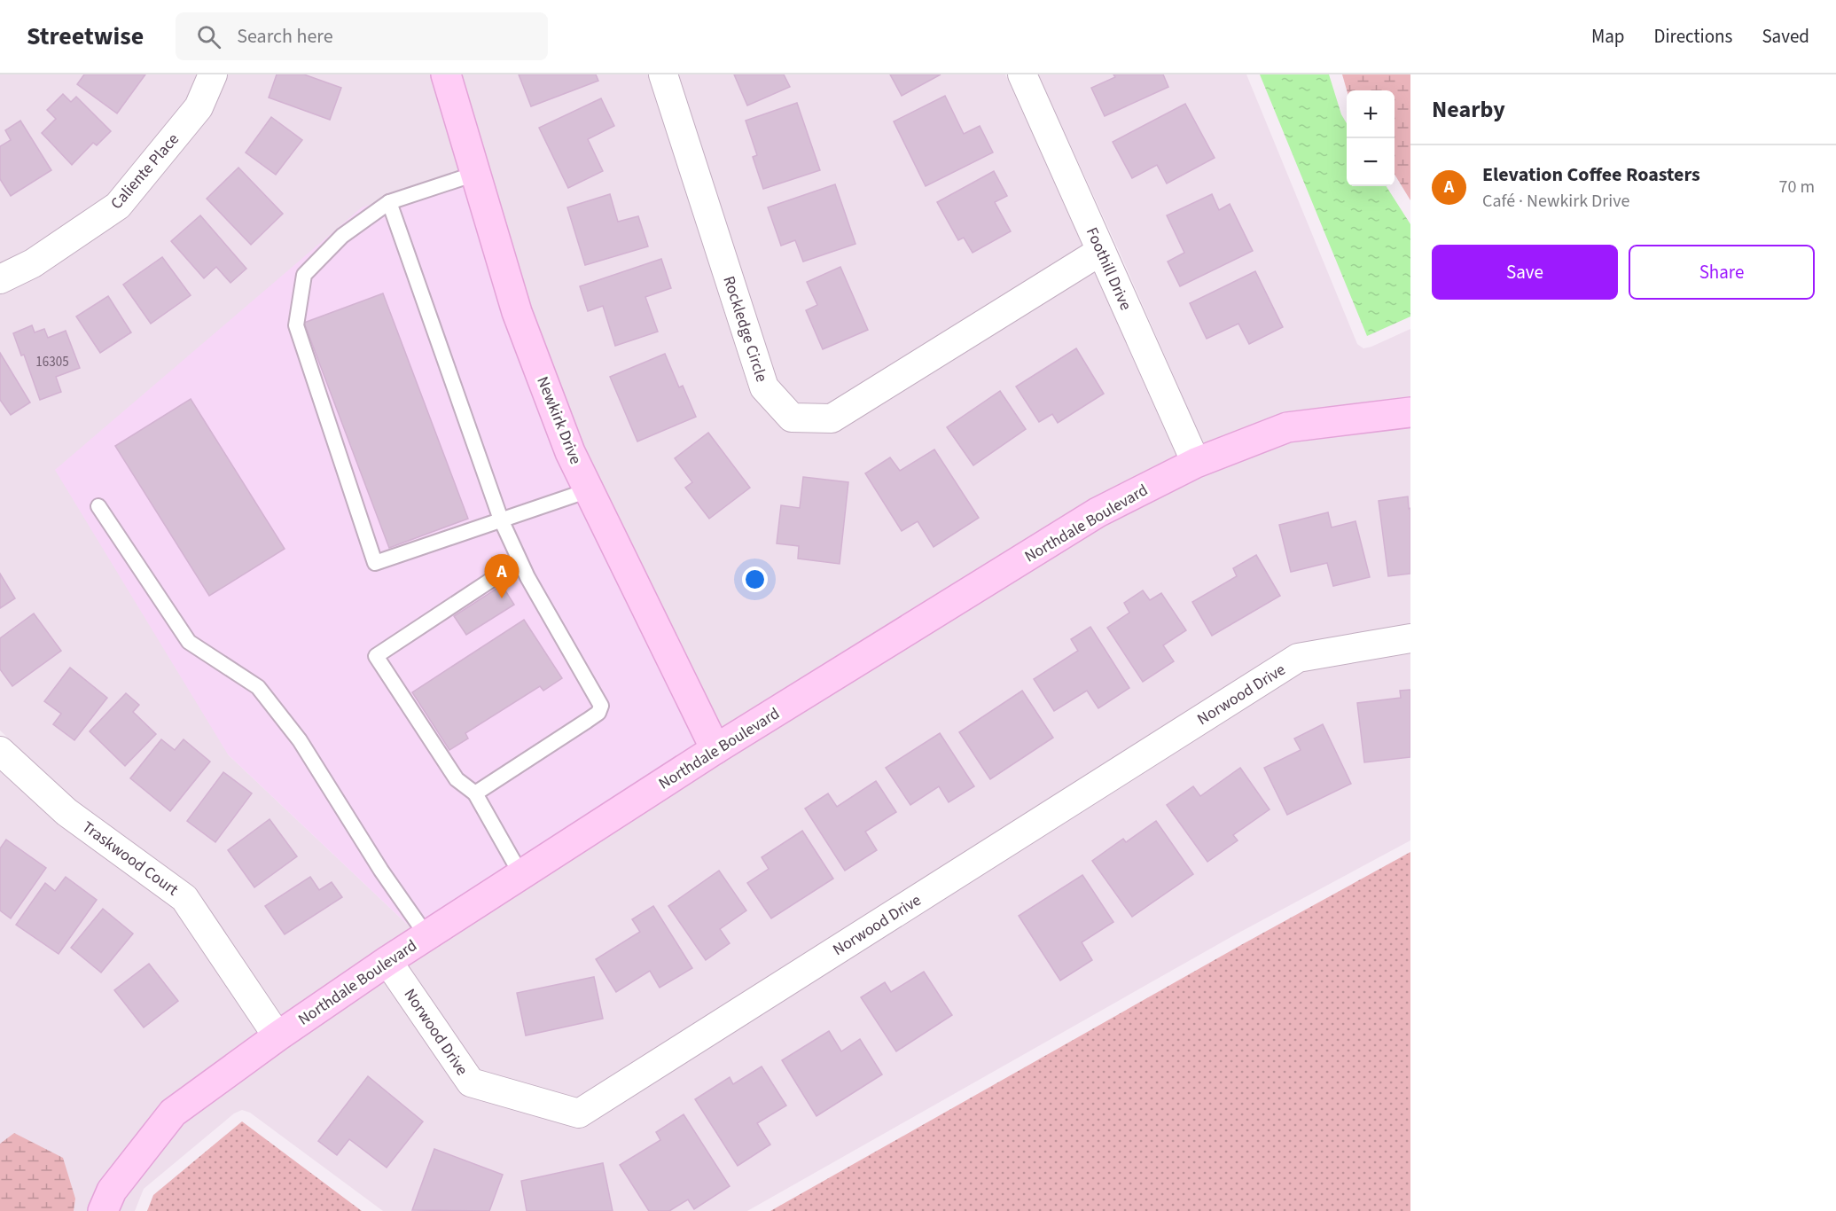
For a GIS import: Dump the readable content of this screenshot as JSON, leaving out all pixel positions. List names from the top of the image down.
{
  "streets": {
    "street": [
      "Caliente Place",
      "Foothill Drive",
      "Rockledge Circle",
      "Newkirk Drive",
      "Northdale Boulevard",
      "Norwood Drive",
      "Traskwood Court"
    ]
  },
  "crossings": [
    ["Foothill Drive", "Rockledge Circle"],
    ["Foothill Drive", "Northdale Boulevard"],
    ["Newkirk Drive", "Northdale Boulevard"],
    ["Northdale Boulevard", "Norwood Drive"],
    ["Northdale Boulevard", "Traskwood Court"]
  ],
  "house_numbers": ["16305"],
  "page": {
    "header": "Streetwise",
    "search": "Search here",
    "nav": ["Map", "Directions", "Saved"],
    "heading": "Nearby",
    "map_buttons": ["+", "−"],
    "list": [
      {
        "mark": "A",
        "name": "Elevation Coffee Roasters",
        "note": "Café · Newkirk Drive",
        "value": "70 m"
      }
    ],
    "buttons": ["Save", "Share"],
    "pins": "A"
  }
}
